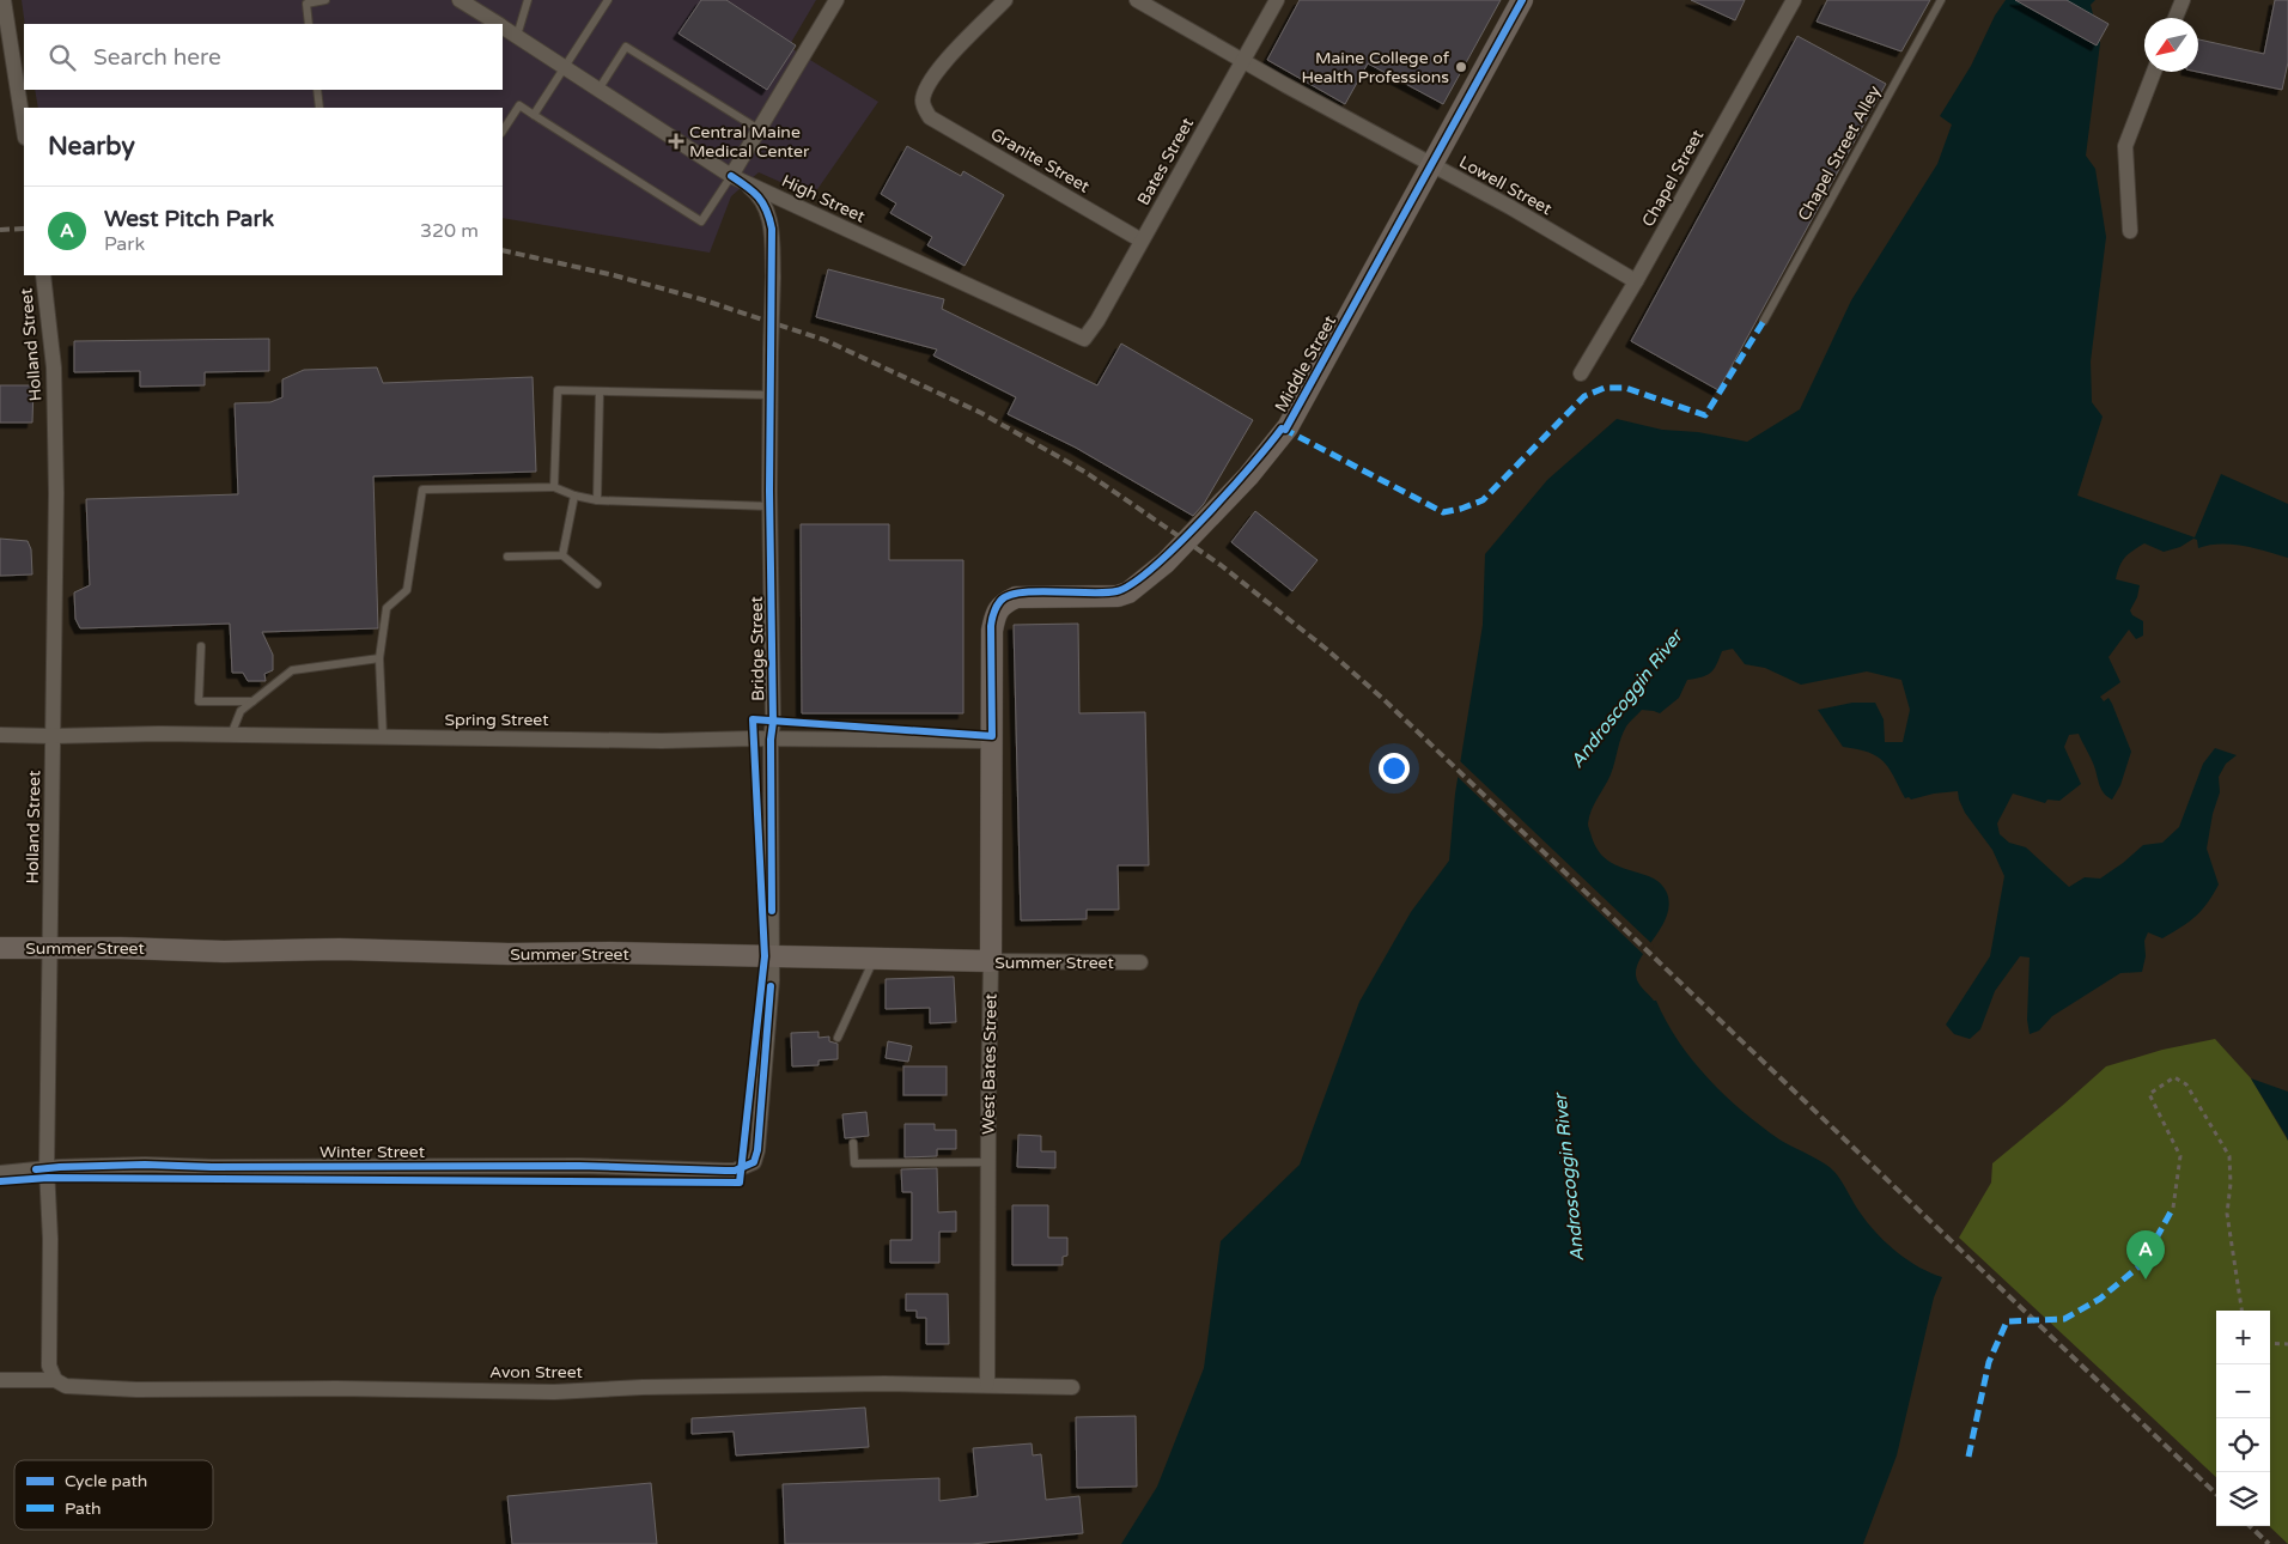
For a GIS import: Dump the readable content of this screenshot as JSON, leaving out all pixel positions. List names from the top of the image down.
{
  "streets": {
    "street": [
      "Granite Street",
      "Bates Street",
      "Chapel Street",
      "Lowell Street",
      "High Street",
      "Holland Street",
      "Middle Street",
      "Bridge Street",
      "Spring Street",
      "Summer Street",
      "West Bates Street",
      "Winter Street",
      "Avon Street"
    ],
    "lane": ["Chapel Street Alley"]
  },
  "crossings": [
    ["Granite Street", "Bates Street"],
    ["Bates Street", "Lowell Street"],
    ["Bates Street", "High Street"],
    ["Chapel Street", "Lowell Street"],
    ["Lowell Street", "Middle Street"],
    ["High Street", "Bridge Street"],
    ["Holland Street", "Spring Street"],
    ["Holland Street", "Summer Street"],
    ["Holland Street", "Winter Street"],
    ["Holland Street", "Avon Street"],
    ["Middle Street", "West Bates Street"],
    ["Bridge Street", "Spring Street"],
    ["Bridge Street", "Summer Street"],
    ["Bridge Street", "Winter Street"],
    ["Spring Street", "West Bates Street"],
    ["Summer Street", "West Bates Street"],
    ["West Bates Street", "Avon Street"]
  ],
  "water": ["Androscoggin River"],
  "places": {
    "other": ["Maine College of Health Professions"],
    "health": ["Central Maine Medical Center"]
  },
  "legend": ["Cycle path", "Path"],
  "north": "bottom left",
  "page": {
    "search": "Search here",
    "heading": "Nearby",
    "list": [
      {
        "mark": "A",
        "name": "West Pitch Park",
        "note": "Park",
        "value": "320 m"
      }
    ],
    "pins": "A",
    "map_buttons": ["+", "−"]
  }
}
